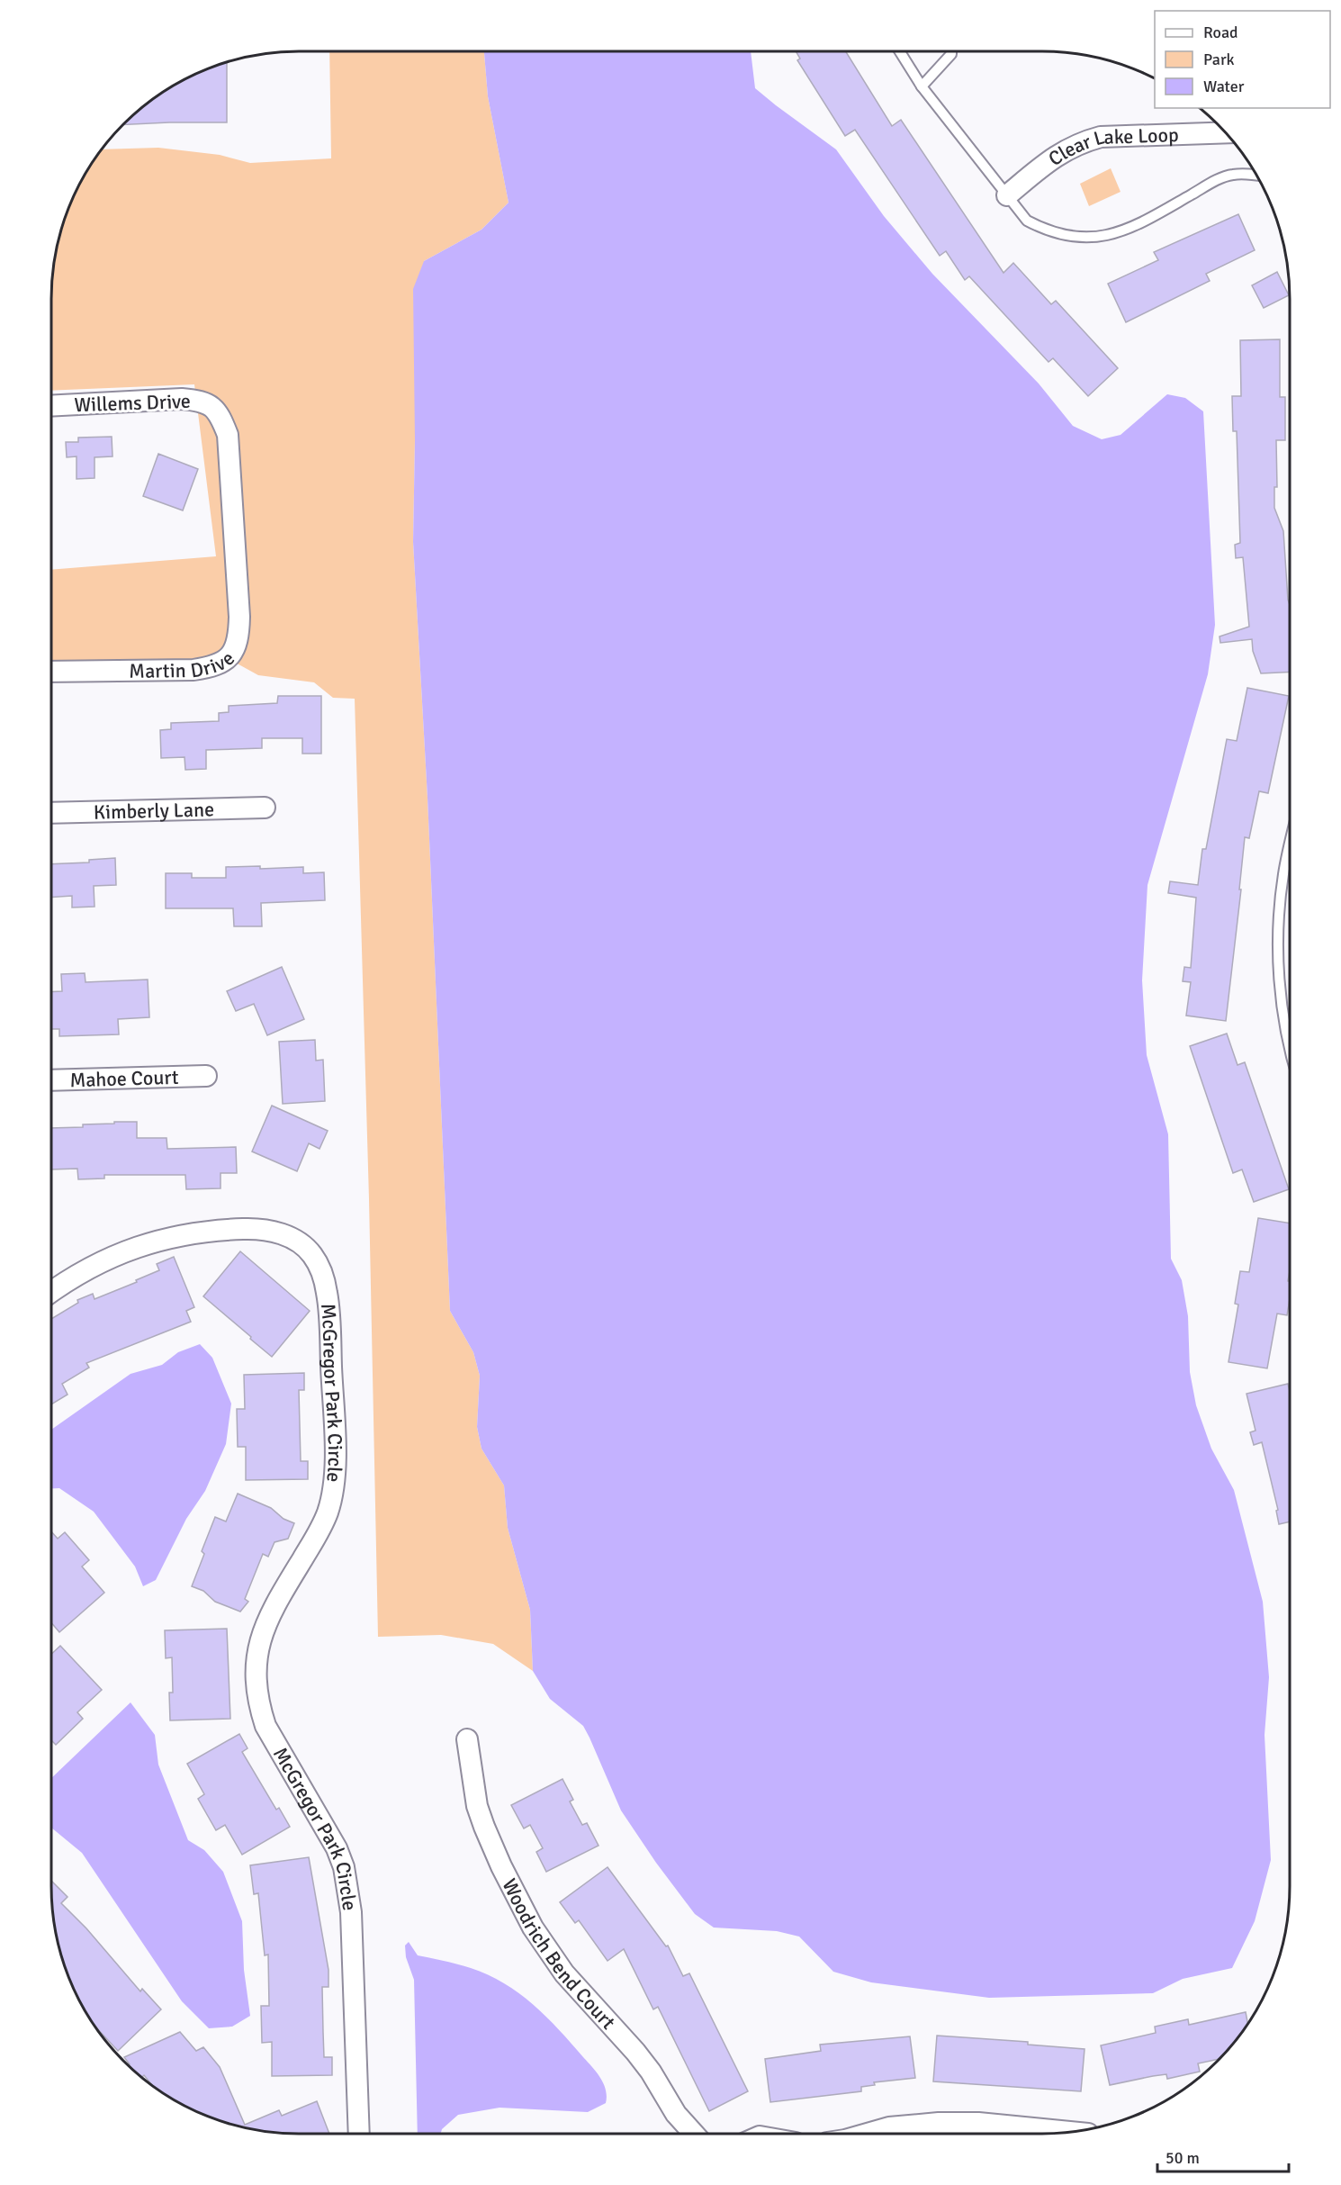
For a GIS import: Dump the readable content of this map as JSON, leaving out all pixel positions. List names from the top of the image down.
{
  "streets": {
    "street": [
      "Clear Lake Loop",
      "Willems Drive",
      "Martin Drive",
      "Kimberly Lane",
      "Mahoe Court",
      "McGregor Park Circle",
      "Woodrich Bend Court"
    ]
  },
  "crossings": [
    ["Willems Drive", "Martin Drive"]
  ],
  "legend": ["Road", "Park", "Water"],
  "scale_bar": "50 m"
}
